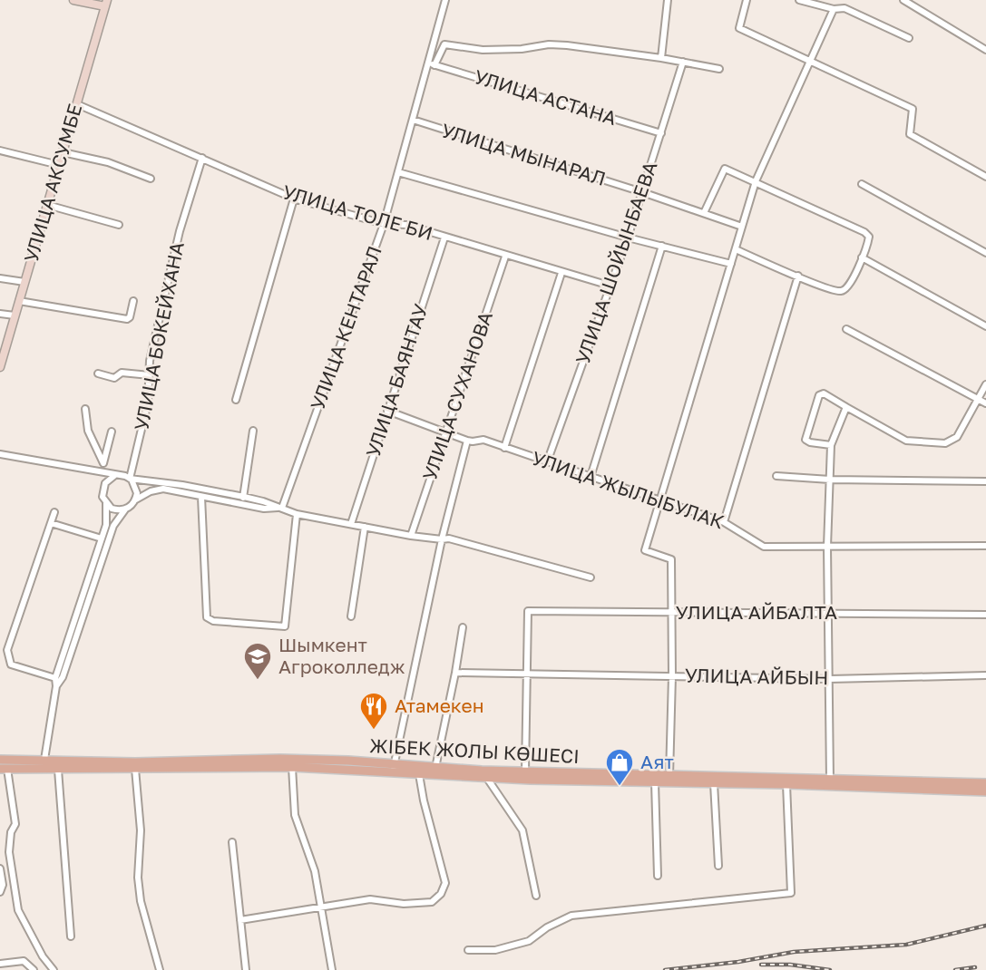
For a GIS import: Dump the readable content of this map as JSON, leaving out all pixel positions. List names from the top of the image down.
{
  "streets": {
    "main road": ["УЛИЦА АКСУМБЕ", "ЖІБЕК ЖОЛЫ КӨШЕСІ"],
    "street": [
      "УЛИЦА АСТАНА",
      "УЛИЦА МЫНАРАЛ",
      "УЛИЦА ТОЛЕ БИ",
      "УЛИЦА ШОЙЫНБАЕВА",
      "УЛИЦА КЕНТАРАЛ",
      "УЛИЦА БОКЕЙХАНА",
      "УЛИЦА БАЯНТАУ",
      "УЛИЦА СУХАНОВА",
      "УЛИЦА ЖЫЛЫБУЛАК",
      "УЛИЦА АЙБАЛТА",
      "УЛИЦА АЙБЫН"
    ]
  },
  "crossings": [
    ["УЛИЦА АСТАНА", "УЛИЦА ШОЙЫНБАЕВА"],
    ["УЛИЦА АСТАНА", "УЛИЦА КЕНТАРАЛ"],
    ["УЛИЦА МЫНАРАЛ", "УЛИЦА ШОЙЫНБАЕВА"],
    ["УЛИЦА МЫНАРАЛ", "УЛИЦА КЕНТАРАЛ"],
    ["УЛИЦА АКСУМБЕ", "УЛИЦА ТОЛЕ БИ"],
    ["УЛИЦА ТОЛЕ БИ", "УЛИЦА ШОЙЫНБАЕВА"],
    ["УЛИЦА ТОЛЕ БИ", "УЛИЦА КЕНТАРАЛ"],
    ["УЛИЦА ТОЛЕ БИ", "УЛИЦА БОКЕЙХАНА"],
    ["УЛИЦА ТОЛЕ БИ", "УЛИЦА БАЯНТАУ"],
    ["УЛИЦА ТОЛЕ БИ", "УЛИЦА СУХАНОВА"],
    ["УЛИЦА ШОЙЫНБАЕВА", "УЛИЦА ЖЫЛЫБУЛАК"],
    ["УЛИЦА БАЯНТАУ", "УЛИЦА ЖЫЛЫБУЛАК"],
    ["УЛИЦА СУХАНОВА", "УЛИЦА ЖЫЛЫБУЛАК"],
    ["УЛИЦА АЙБАЛТА", "УЛИЦА АЙБЫН"]
  ],
  "places": {
    "school or university": ["Шымкент Агроколледж"],
    "restaurant": ["Атамекен"],
    "shop": ["Аят"]
  }
}
